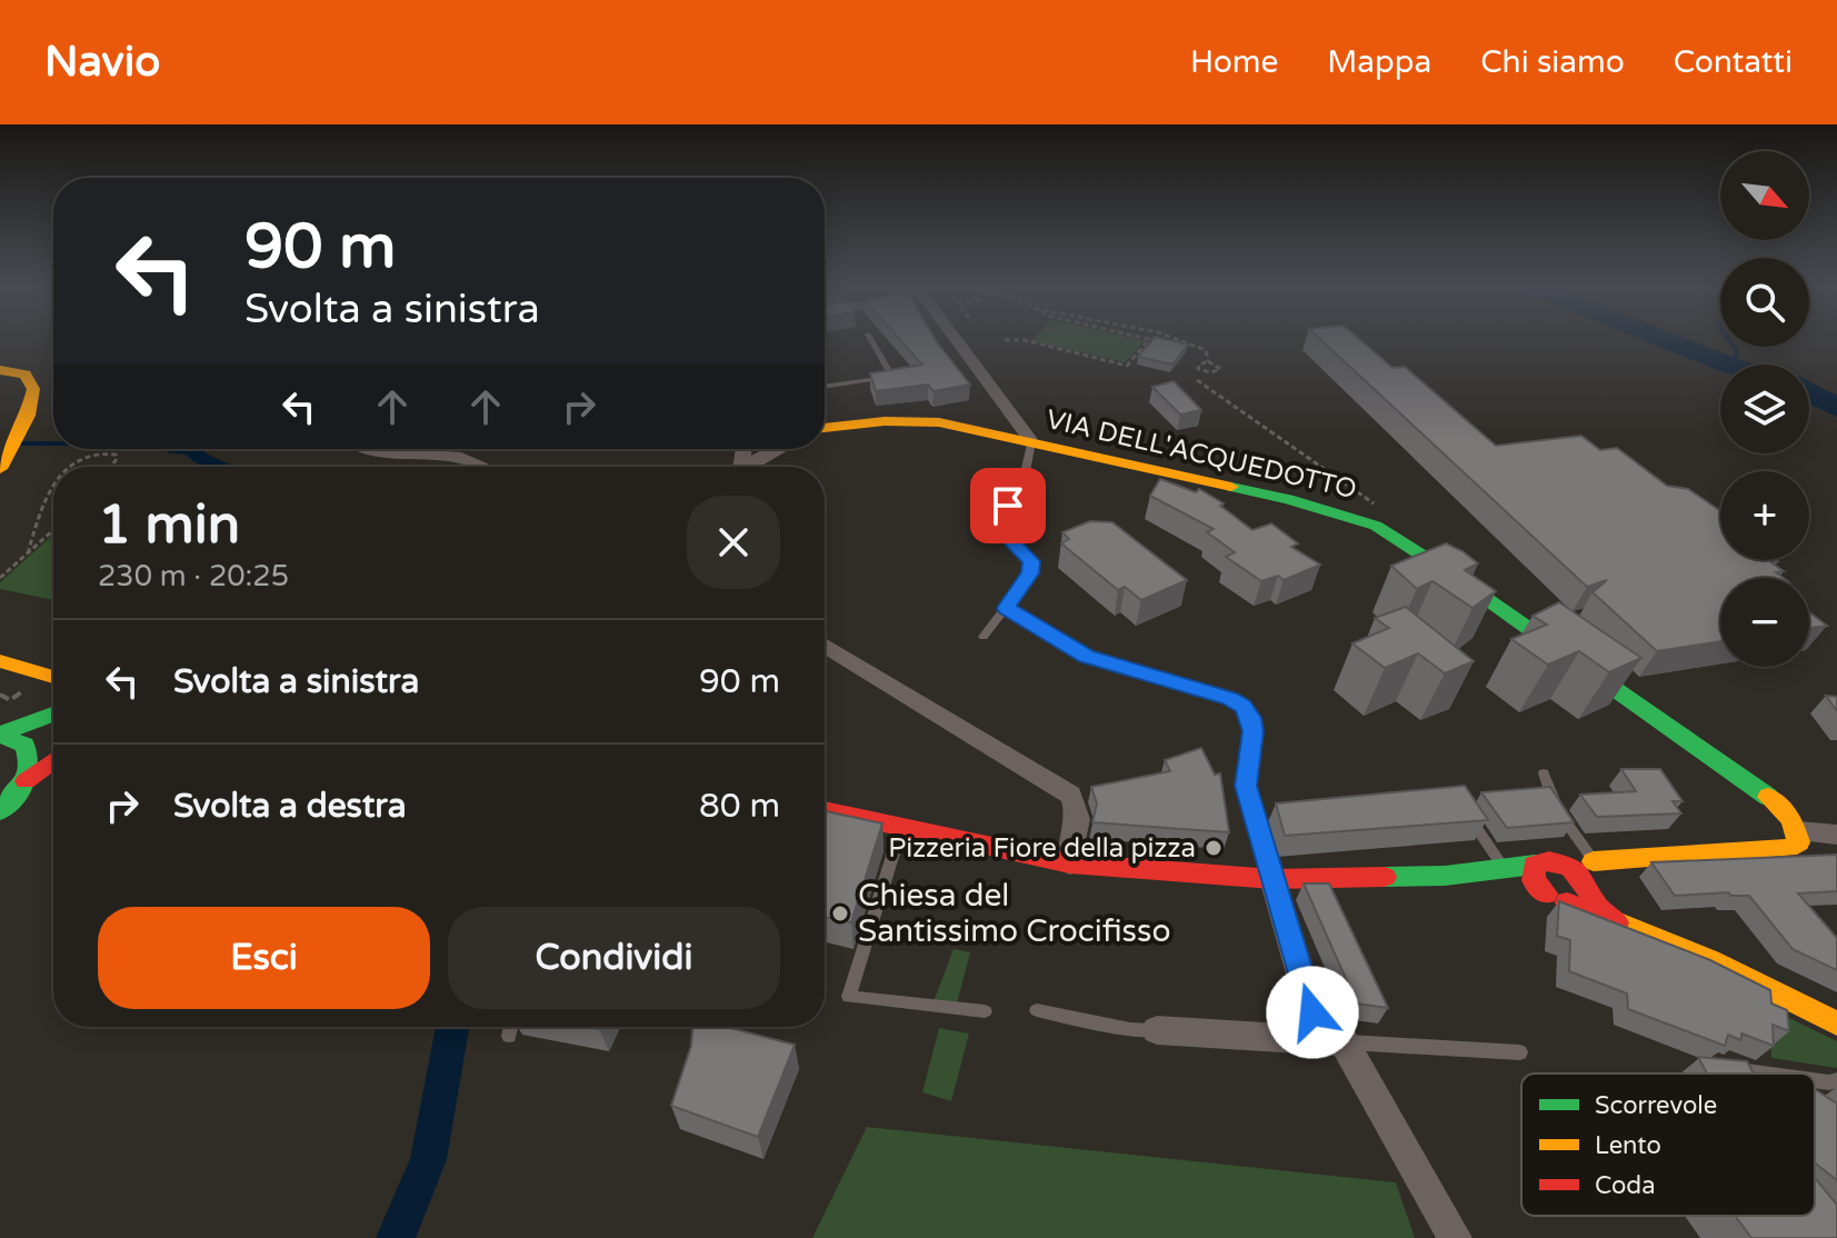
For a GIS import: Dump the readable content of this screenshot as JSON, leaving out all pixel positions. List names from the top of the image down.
{
  "streets": {
    "street": ["VIA DELL'ACQUEDOTTO"]
  },
  "places": ["Pizzeria Fiore della pizza", "Chiesa del Santissimo Crocifisso"],
  "legend": ["Scorrevole", "Lento", "Coda"],
  "north": "bottom right",
  "page": {
    "header": "Navio",
    "nav": [
      "Home",
      "Mappa",
      "Chi siamo",
      "Contatti"
    ],
    "map_buttons": ["+", "−"],
    "turn": ["90 m", "Svolta a sinistra"],
    "heading": ["1 min", "230 m · 20:25"],
    "list": [
      {
        "name": "Svolta a sinistra",
        "value": "90 m"
      },
      {
        "name": "Svolta a destra",
        "value": "80 m"
      }
    ],
    "buttons": ["Esci", "Condividi"]
  }
}
